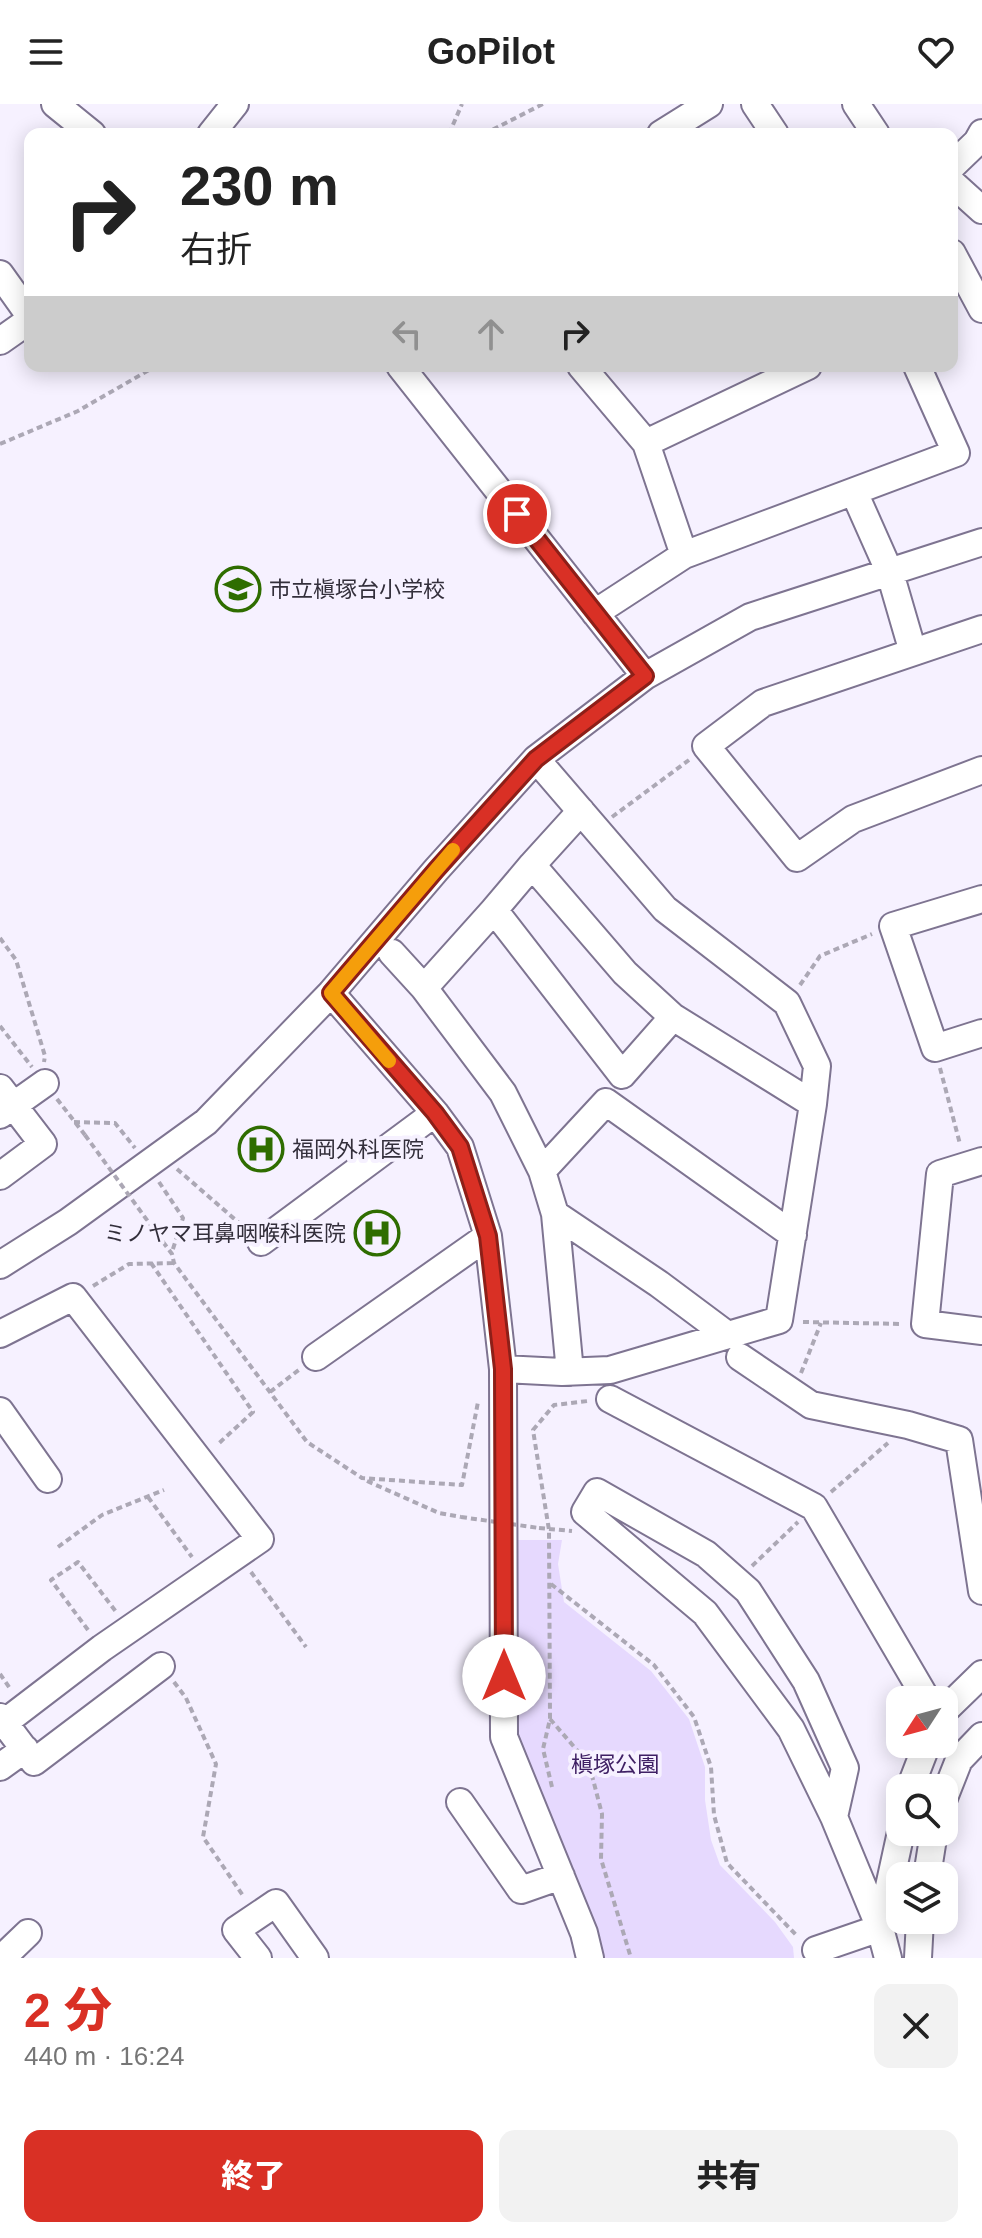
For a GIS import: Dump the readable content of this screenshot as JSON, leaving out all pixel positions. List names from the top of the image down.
{
  "parks": ["槇塚公園"],
  "places": {
    "school or university": ["市立槇塚台小学校"],
    "hospital": ["福岡外科医院", "ミノヤマ耳鼻咽喉科医院"]
  },
  "north": "bottom left",
  "page": {
    "header": "GoPilot",
    "turn": ["230 m", "右折"],
    "heading": ["2 分", "440 m · 16:24"],
    "buttons": ["終了", "共有"]
  }
}
